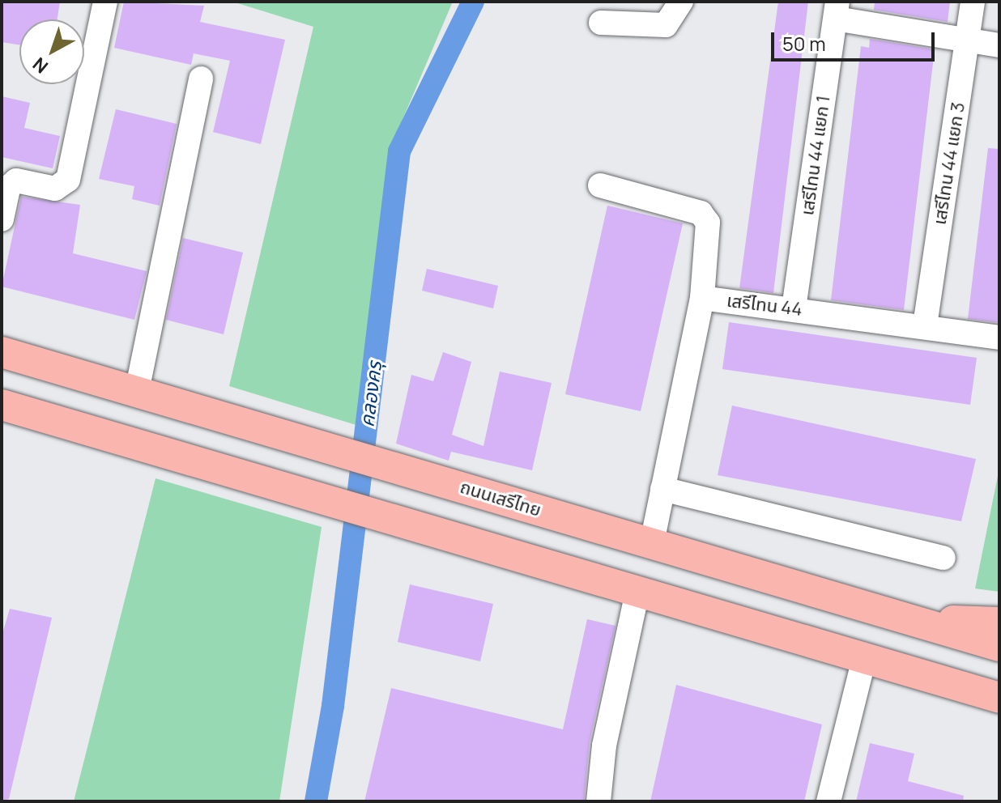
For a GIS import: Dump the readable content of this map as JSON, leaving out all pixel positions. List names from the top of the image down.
{
  "streets": {
    "main road": ["ถนนเสรีไทย"],
    "street": ["เสรีไทน 44 แยก 1", "เสรีไทน 44 แยก 3", "เสรีไทน 44"]
  },
  "crossings": [
    ["เสรีไทน 44 แยก 1", "เสรีไทน 44"],
    ["เสรีไทน 44 แยก 3", "เสรีไทน 44"],
    ["เสรีไทน 44", "ถนนเสรีไทย"]
  ],
  "water": ["คลองครุ"],
  "scale_bar": "50 m",
  "north": "bottom left"
}
